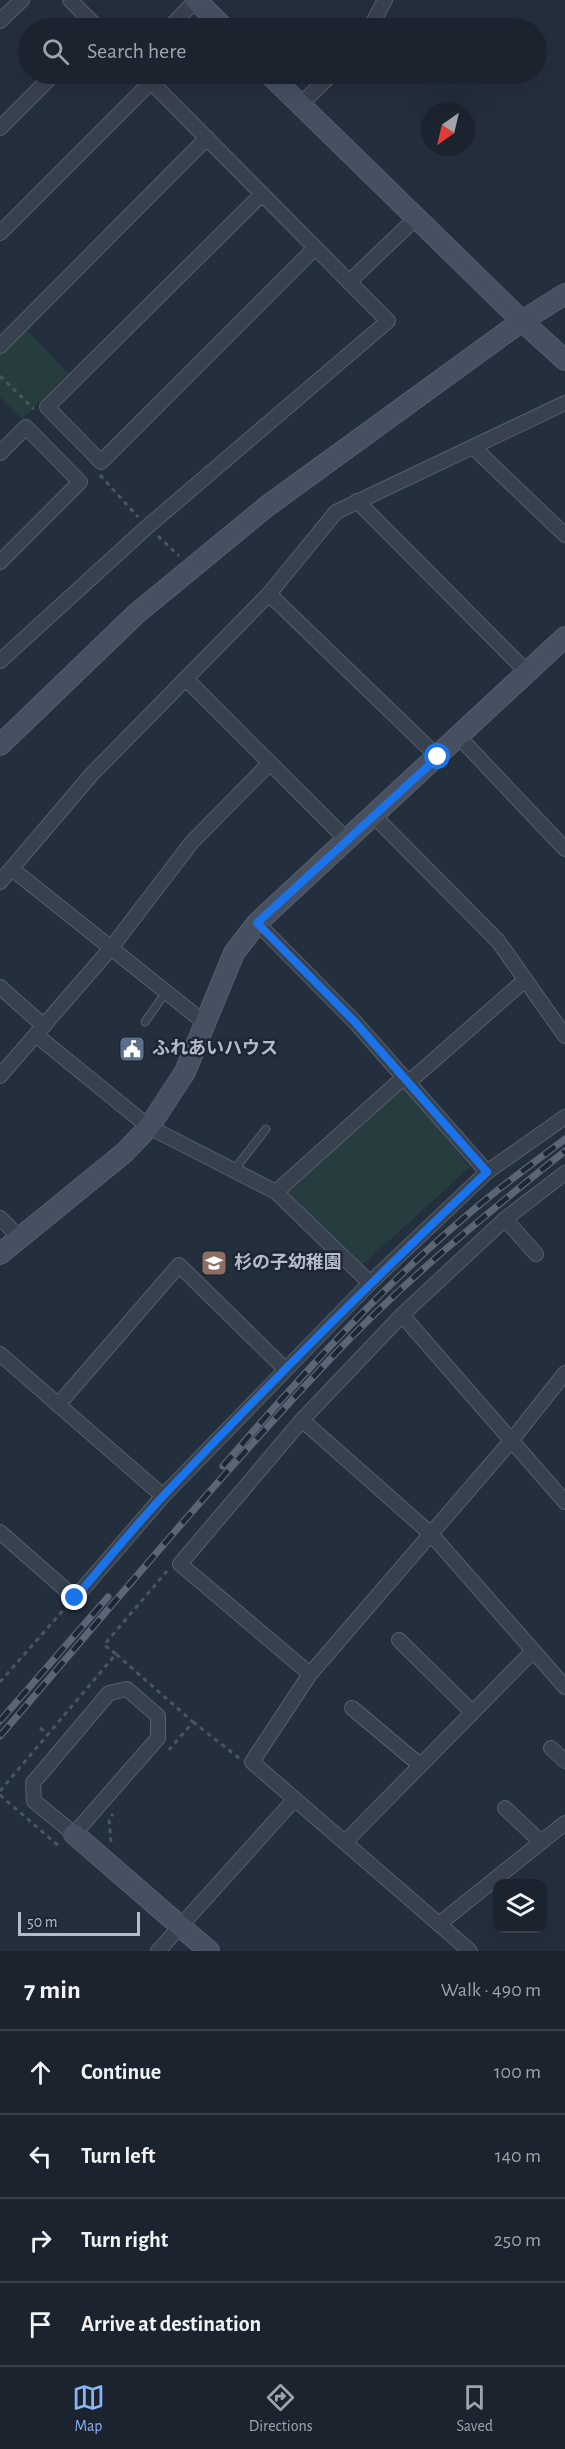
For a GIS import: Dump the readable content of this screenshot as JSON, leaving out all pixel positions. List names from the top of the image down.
{
  "places": {
    "public building": ["ふれあいハウス"],
    "school or university": ["杉の子幼稚園"]
  },
  "scale_bar": "50 m",
  "north": "bottom left",
  "page": {
    "search": "Search here",
    "scale": "50 m",
    "heading": ["7 min", "Walk · 490 m"],
    "list": [
      ["Continue", "100 m"],
      ["Turn left", "140 m"],
      ["Turn right", "250 m"],
      "Arrive at destination"
    ],
    "nav": ["Map", "Directions", "Saved"]
  }
}
